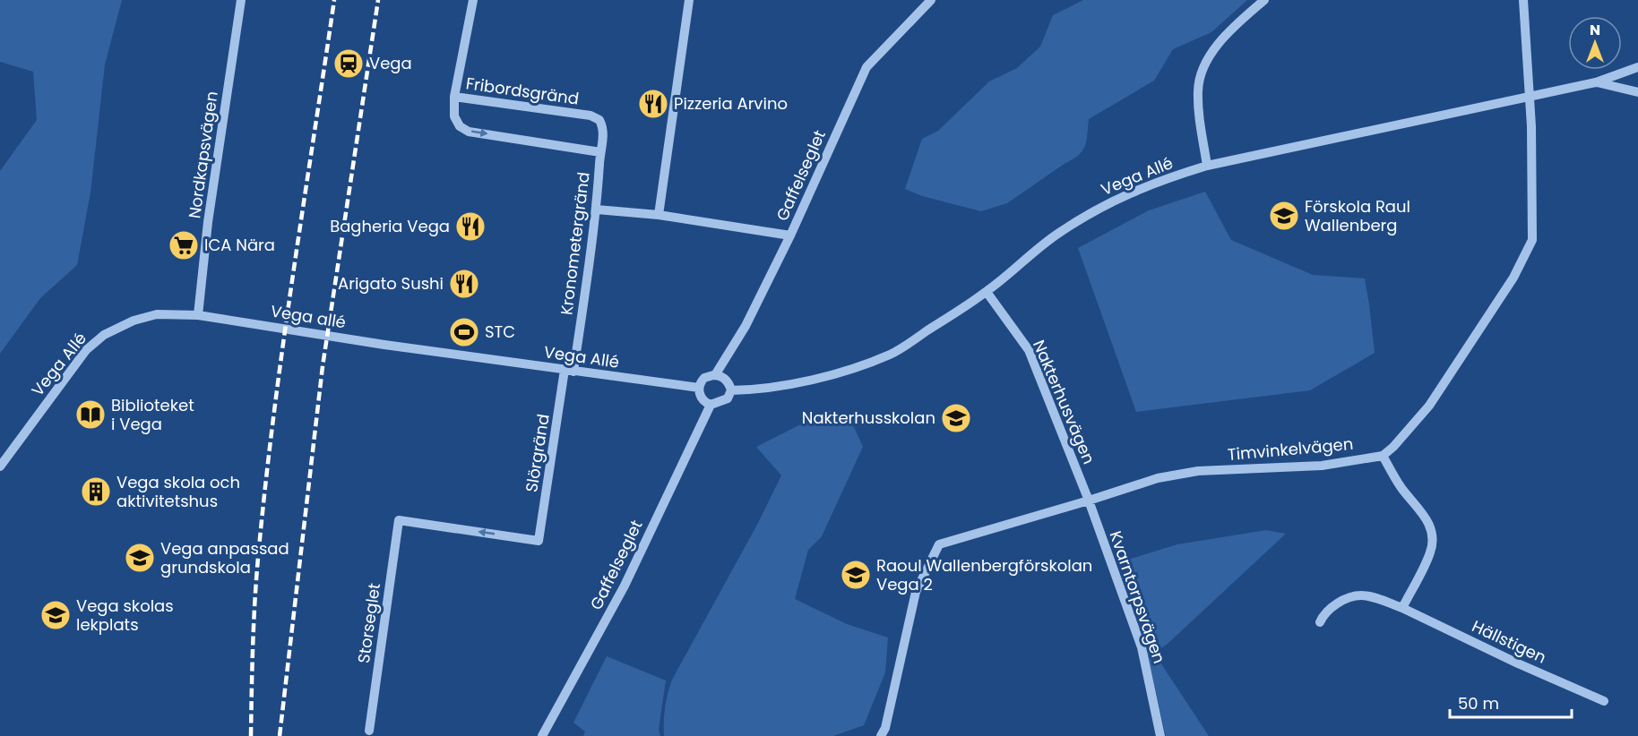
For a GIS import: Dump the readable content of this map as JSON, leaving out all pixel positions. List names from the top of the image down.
{
  "streets": {
    "street": [
      "Fribordsgränd",
      "Nordkapsvägen",
      "Gaffelseglet",
      "Vega Allé",
      "Kronometergränd",
      "Vega allé",
      "Nakterhusvägen",
      "Timvinkelvägen",
      "Slörgränd",
      "Kvarntorpsvägen",
      "Storseglet",
      "Hällstigen"
    ]
  },
  "crossings": [
    ["Fribordsgränd", "Kronometergränd"],
    ["Nordkapsvägen", "Vega Allé"],
    ["Nordkapsvägen", "Vega allé"],
    ["Gaffelseglet", "Vega Allé"],
    ["Vega Allé", "Kronometergränd"],
    ["Vega Allé", "Vega allé"],
    ["Vega Allé", "Nakterhusvägen"],
    ["Vega Allé", "Slörgränd"],
    ["Kronometergränd", "Slörgränd"],
    ["Nakterhusvägen", "Timvinkelvägen"],
    ["Nakterhusvägen", "Kvarntorpsvägen"],
    ["Timvinkelvägen", "Kvarntorpsvägen"],
    ["Slörgränd", "Storseglet"]
  ],
  "places": {
    "station": ["Vega"],
    "restaurant": ["Pizzeria Arvino", "Bagheria Vega", "Arigato Sushi"],
    "school or university": [
      "Förskola Raul Wallenberg",
      "Nakterhusskolan",
      "Vega anpassad grundskola",
      "Raoul Wallenbergförskolan Vega 2",
      "Vega skolas lekplats"
    ],
    "supermarket": ["ICA Nära"],
    "sports": ["STC"],
    "library": ["Biblioteket i Vega"],
    "building": ["Vega skola och aktivitetshus"]
  },
  "scale_bar": "50 m",
  "north": "top"
}
